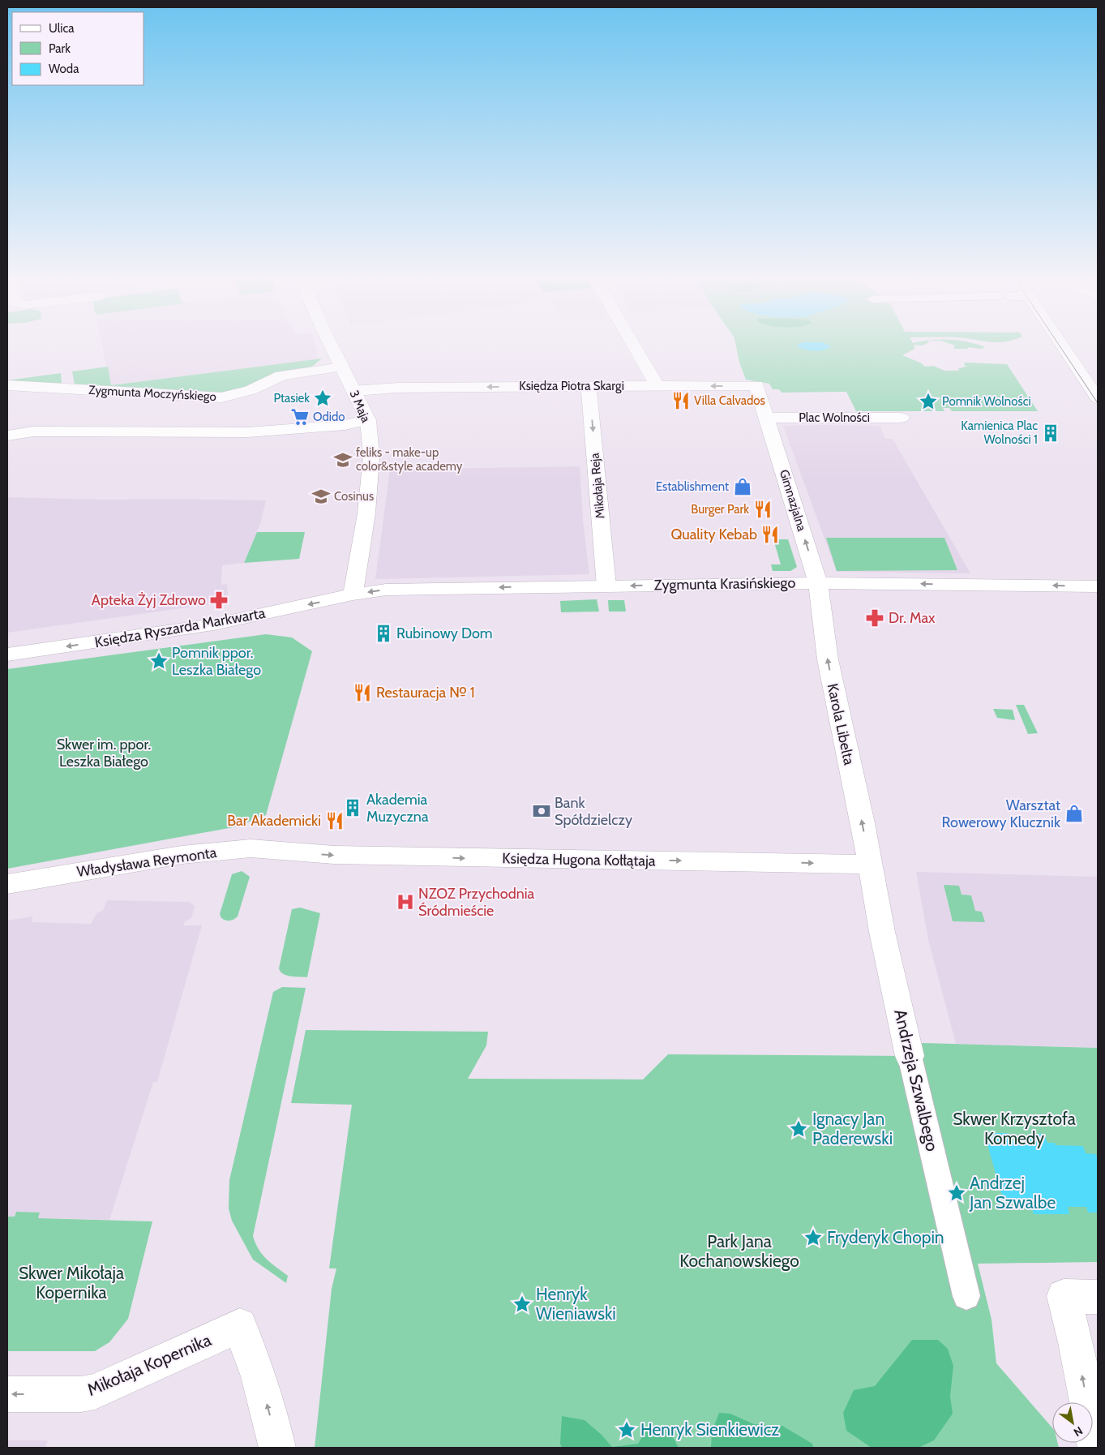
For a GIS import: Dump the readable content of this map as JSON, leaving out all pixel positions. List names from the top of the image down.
{
  "streets": {
    "street": [
      "Księdza Piotra Skargi",
      "Zygmunta Moczyńskiego",
      "3 Maja",
      "Plac Wolności",
      "Mikołaja Reja",
      "Gimnazjalna",
      "Zygmunta Krasińskiego",
      "Księdza Ryszarda Markwarta",
      "Karola Libelta",
      "Księdza Hugona Kołłątaja",
      "Władysława Reymonta",
      "Andrzeja Szwalbego",
      "Mikołaja Kopernika"
    ]
  },
  "crossings": [
    ["Księdza Piotra Skargi", "3 Maja"],
    ["Księdza Piotra Skargi", "Plac Wolności"],
    ["Księdza Piotra Skargi", "Mikołaja Reja"],
    ["Księdza Piotra Skargi", "Gimnazjalna"],
    ["Zygmunta Moczyńskiego", "3 Maja"],
    ["3 Maja", "Zygmunta Krasińskiego"],
    ["3 Maja", "Księdza Ryszarda Markwarta"],
    ["Plac Wolności", "Gimnazjalna"],
    ["Mikołaja Reja", "Zygmunta Krasińskiego"],
    ["Gimnazjalna", "Zygmunta Krasińskiego"],
    ["Gimnazjalna", "Karola Libelta"],
    ["Zygmunta Krasińskiego", "Księdza Ryszarda Markwarta"],
    ["Zygmunta Krasińskiego", "Karola Libelta"],
    ["Karola Libelta", "Księdza Hugona Kołłątaja"],
    ["Karola Libelta", "Andrzeja Szwalbego"],
    ["Księdza Hugona Kołłątaja", "Władysława Reymonta"],
    ["Księdza Hugona Kołłątaja", "Andrzeja Szwalbego"]
  ],
  "one_way": [
    "Księdza Piotra Skargi",
    "Mikołaja Reja",
    "Gimnazjalna",
    "Zygmunta Krasińskiego",
    "Karola Libelta",
    "Księdza Hugona Kołłątaja"
  ],
  "parks": [
    "Skwer im. ppor. Leszka Białego",
    "Skwer Krzysztofa Komedy",
    "Park Jana Kochanowskiego",
    "Skwer Mikołaja Kopernika"
  ],
  "places": {
    "place": [
      "Ptasiek",
      "Pomnik Wolności",
      "Pomnik ppor. Leszka Białego",
      "Ignacy Jan Paderewski",
      "Andrzej Jan Szwalbe",
      "Fryderyk Chopin",
      "Henryk Wieniawski",
      "Henryk Sienkiewicz"
    ],
    "restaurant": [
      "Villa Calvados",
      "Burger Park",
      "Quality Kebab",
      "Restauracja № 1",
      "Bar Akademicki"
    ],
    "supermarket": ["Odido"],
    "building": ["Kamienica Plac Wolności 1", "Rubinowy Dom", "Akademia Muzyczna"],
    "school or university": ["feliks - make-up color&style academy", "Cosinus"],
    "shop": ["Establishment", "Warsztat Rowerowy Klucznik"],
    "pharmacy": ["Apteka Żyj Zdrowo", "Dr. Max"],
    "bank": ["Bank Spółdzielczy"],
    "hospital": ["NZOZ Przychodnia Śródmieście"]
  },
  "legend": ["Ulica", "Park", "Woda"],
  "north": "bottom right"
}
